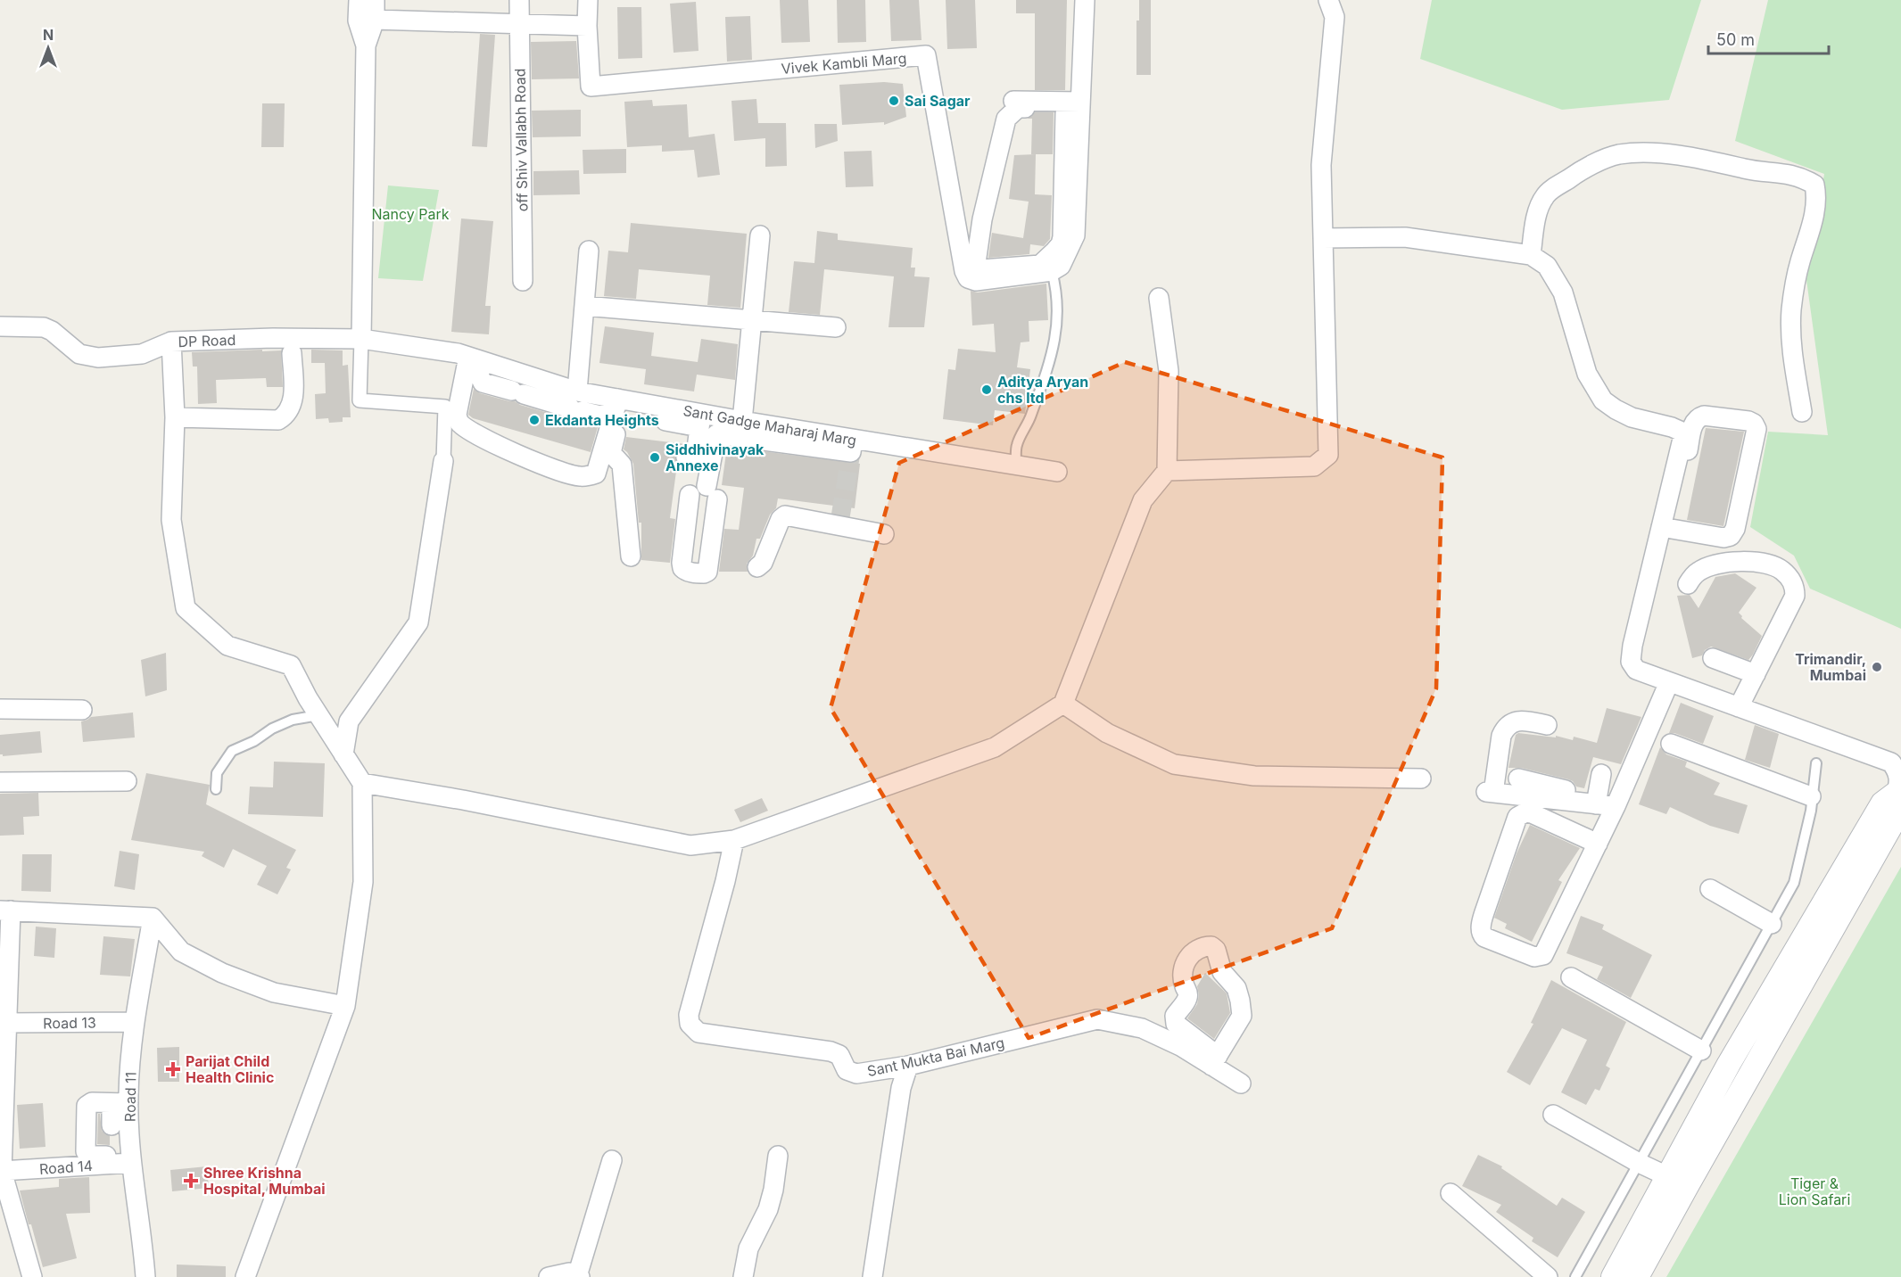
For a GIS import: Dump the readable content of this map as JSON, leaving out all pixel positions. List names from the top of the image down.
{
  "streets": {
    "street": [
      "Vivek Kambli Marg",
      "off Shiv Vallabh Road",
      "DP Road",
      "Sant Gadge Maharaj Marg",
      "Road 13",
      "Sant Mukta Bai Marg",
      "Road 11",
      "Road 14"
    ]
  },
  "crossings": [
    ["DP Road", "Sant Gadge Maharaj Marg"],
    ["Road 13", "Road 11"],
    ["Road 11", "Road 14"]
  ],
  "parks": ["Nancy Park", "Tiger & Lion Safari"],
  "places": {
    "other": [
      "Sai Sagar",
      "Aditya Aryan chs ltd",
      "Ekdanta Heights",
      "Siddhivinayak Annexe",
      "Trimandir, Mumbai"
    ],
    "health": ["Parijat Child Health Clinic", "Shree Krishna Hospital, Mumbai"]
  },
  "scale_bar": "50 m",
  "north": "top"
}
